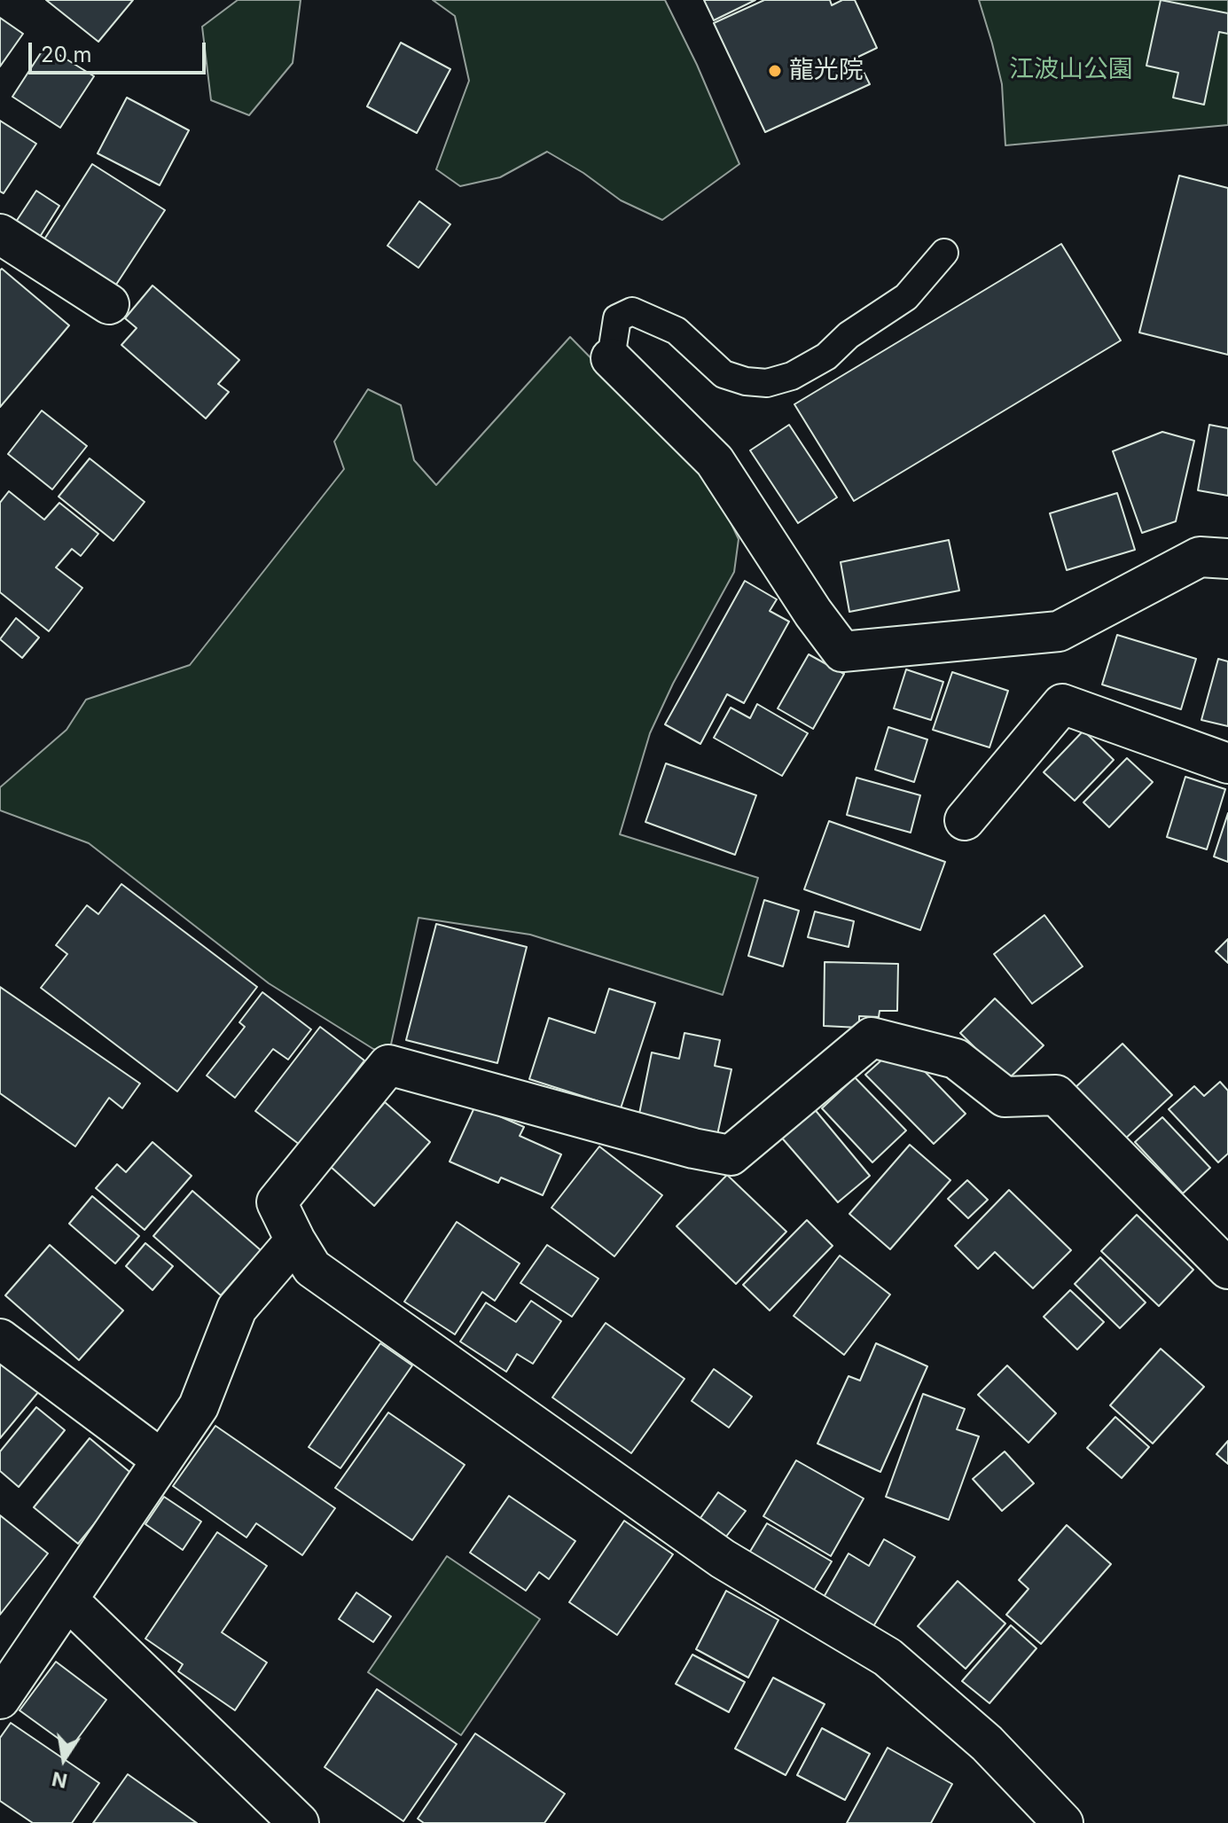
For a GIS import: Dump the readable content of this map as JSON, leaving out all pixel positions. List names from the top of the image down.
{
  "parks": ["江波山公園"],
  "places": ["龍光院"],
  "scale_bar": "20 m",
  "north": "bottom"
}
